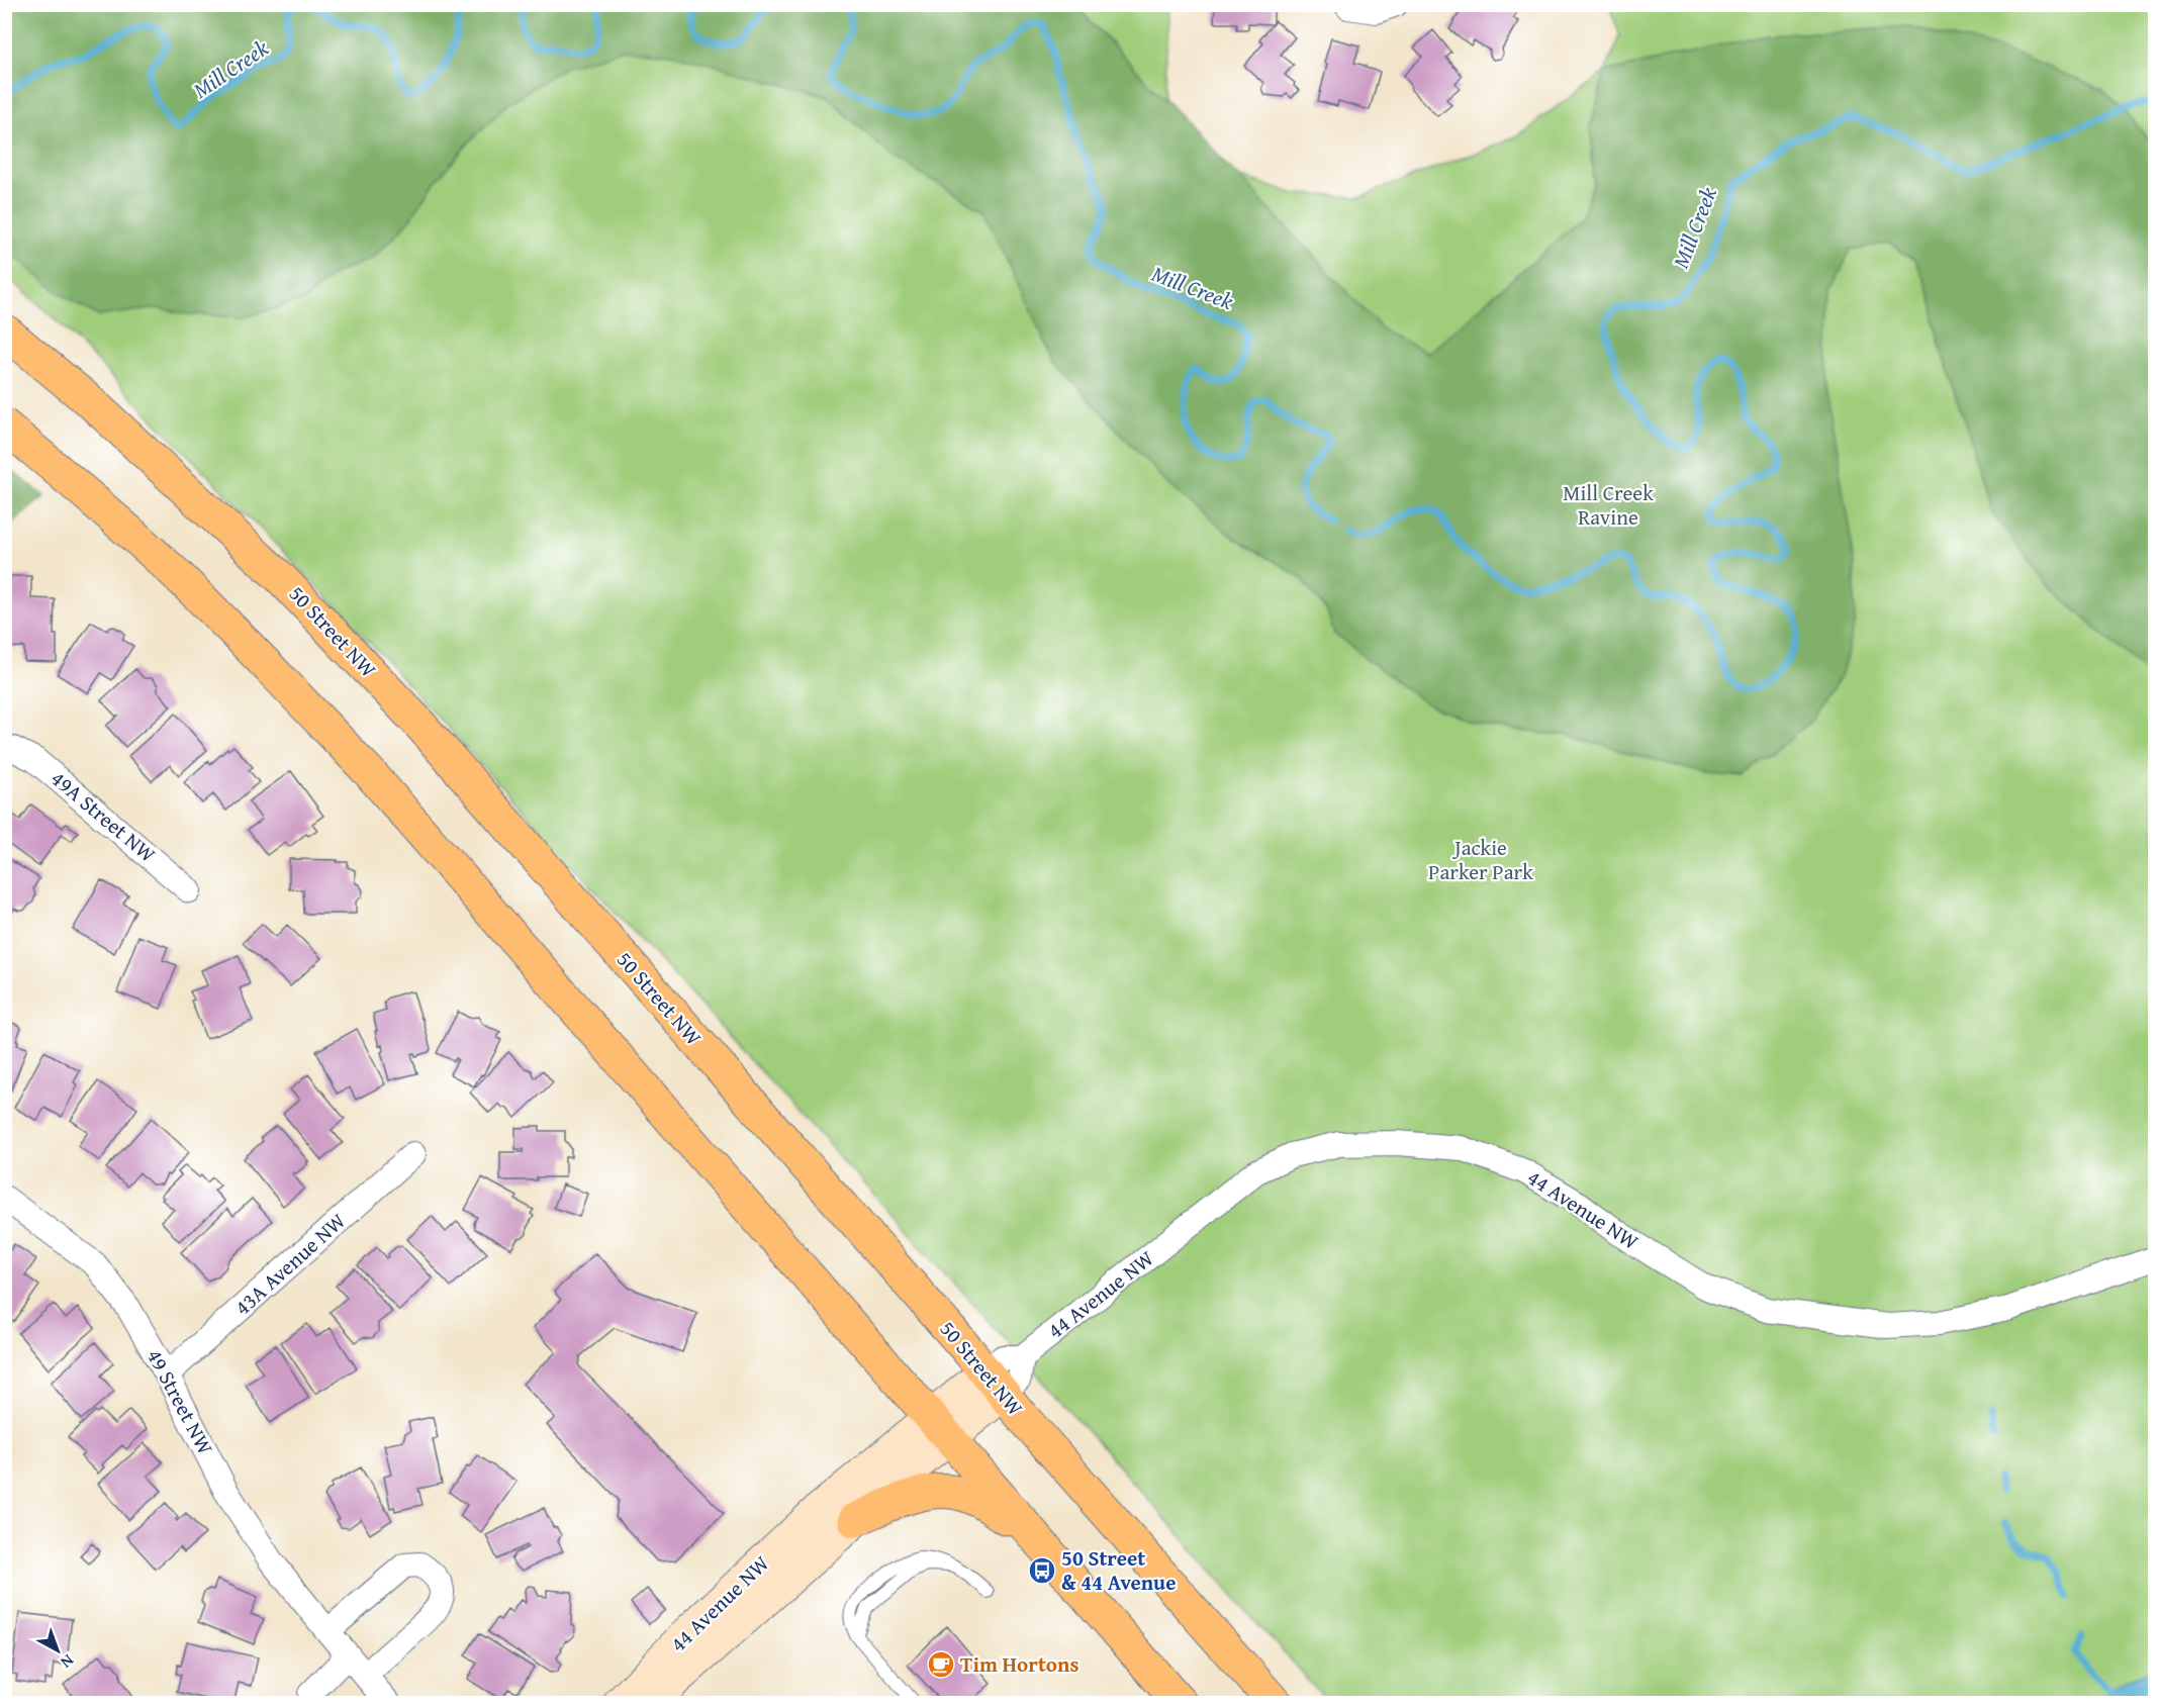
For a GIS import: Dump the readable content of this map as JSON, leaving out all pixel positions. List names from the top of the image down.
{
  "streets": {
    "main road": ["50 Street NW"],
    "street": [
      "49A Street NW",
      "44 Avenue NW",
      "43A Avenue NW",
      "49 Street NW"
    ]
  },
  "crossings": [
    ["50 Street NW", "44 Avenue NW"],
    ["43A Avenue NW", "49 Street NW"]
  ],
  "water": ["Mill Creek"],
  "parks": ["Mill Creek Ravine", "Jackie Parker Park"],
  "places": {
    "bus stop": ["50 Street & 44 Avenue"],
    "cafe": ["Tim Hortons"]
  },
  "north": "bottom right"
}
